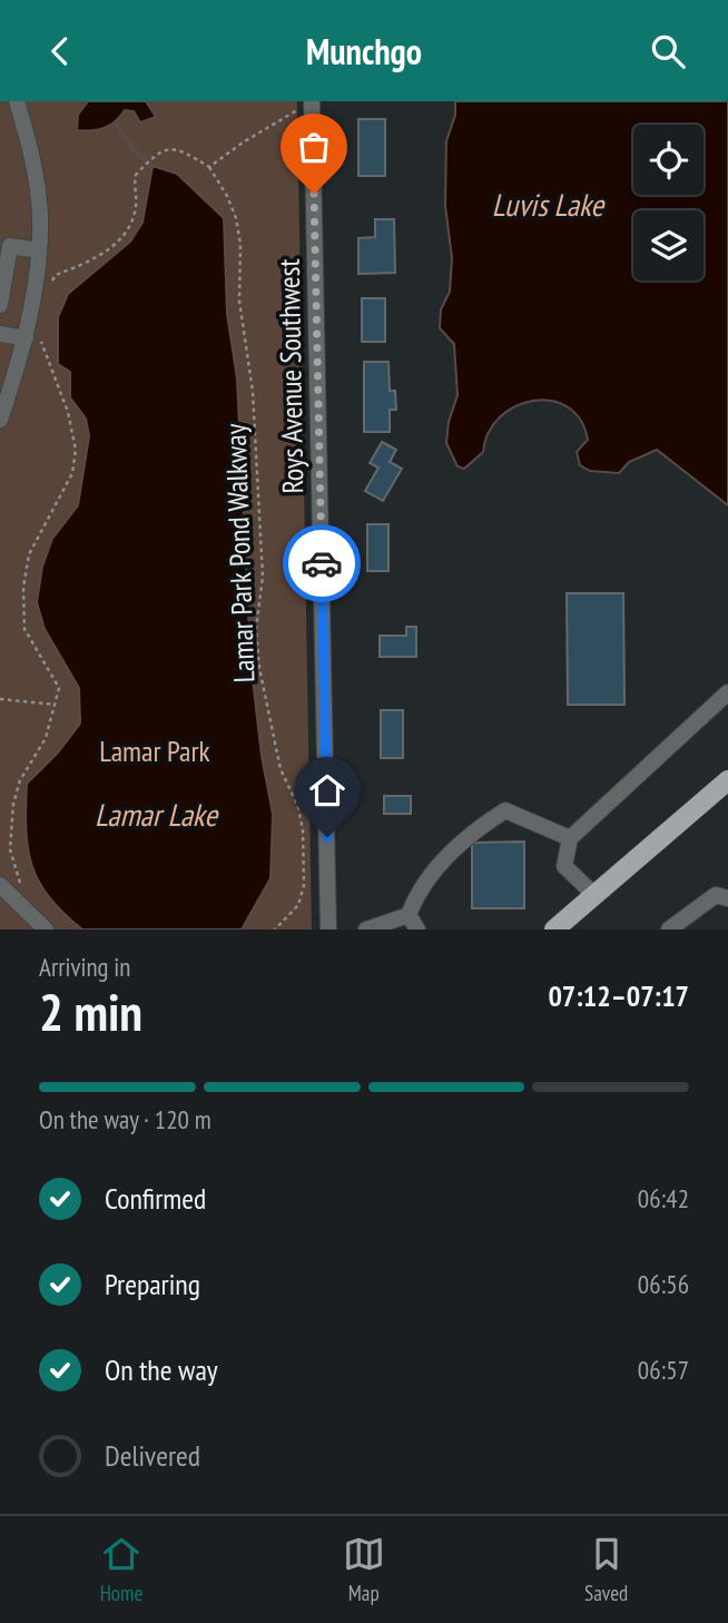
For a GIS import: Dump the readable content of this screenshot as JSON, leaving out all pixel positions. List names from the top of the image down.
{
  "streets": {
    "street": ["Roys Avenue Southwest"],
    "path": ["Lamar Park Pond Walkway"]
  },
  "water": ["Luvis Lake", "Lamar Lake"],
  "parks": ["Lamar Park"],
  "page": {
    "header": "Munchgo",
    "heading": ["2 min", "Arriving in", "07:12–07:17"],
    "bar": "On the way · 120 m",
    "list": [
      ["Confirmed", "06:42"],
      ["Preparing", "06:56"],
      ["On the way", "06:57"],
      "Delivered"
    ],
    "tabs": ["Home", "Map", "Saved"]
  }
}
